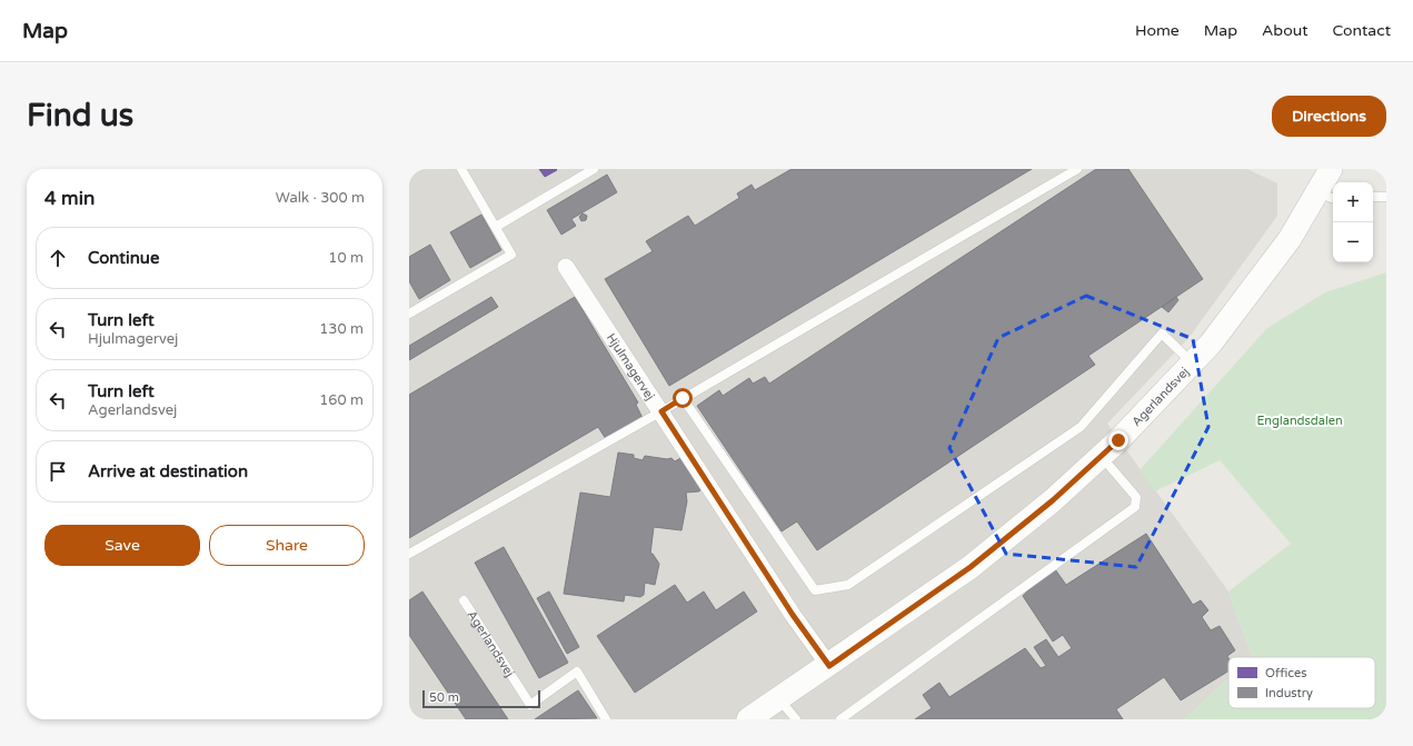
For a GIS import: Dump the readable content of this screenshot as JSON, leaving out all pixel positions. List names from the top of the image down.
{
  "streets": {
    "street": ["Hjulmagervej", "Agerlandsvej"]
  },
  "crossings": [
    ["Hjulmagervej", "Agerlandsvej"]
  ],
  "parks": ["Englandsdalen"],
  "legend": ["Offices", "Industry"],
  "scale_bar": "50 m",
  "page": {
    "header": "Map",
    "nav": [
      "Home",
      "Map",
      "About",
      "Contact"
    ],
    "buttons": [
      "Directions",
      ["Save", "Share"]
    ],
    "title": "Find us",
    "heading": ["4 min", "Walk · 300 m"],
    "map_buttons": ["+", "−"],
    "list": [
      ["Continue", "10 m"],
      ["Turn left", "Hjulmagervej", "130 m"],
      ["Turn left", "Agerlandsvej", "160 m"],
      "Arrive at destination"
    ],
    "scale": "50 m"
  }
}
